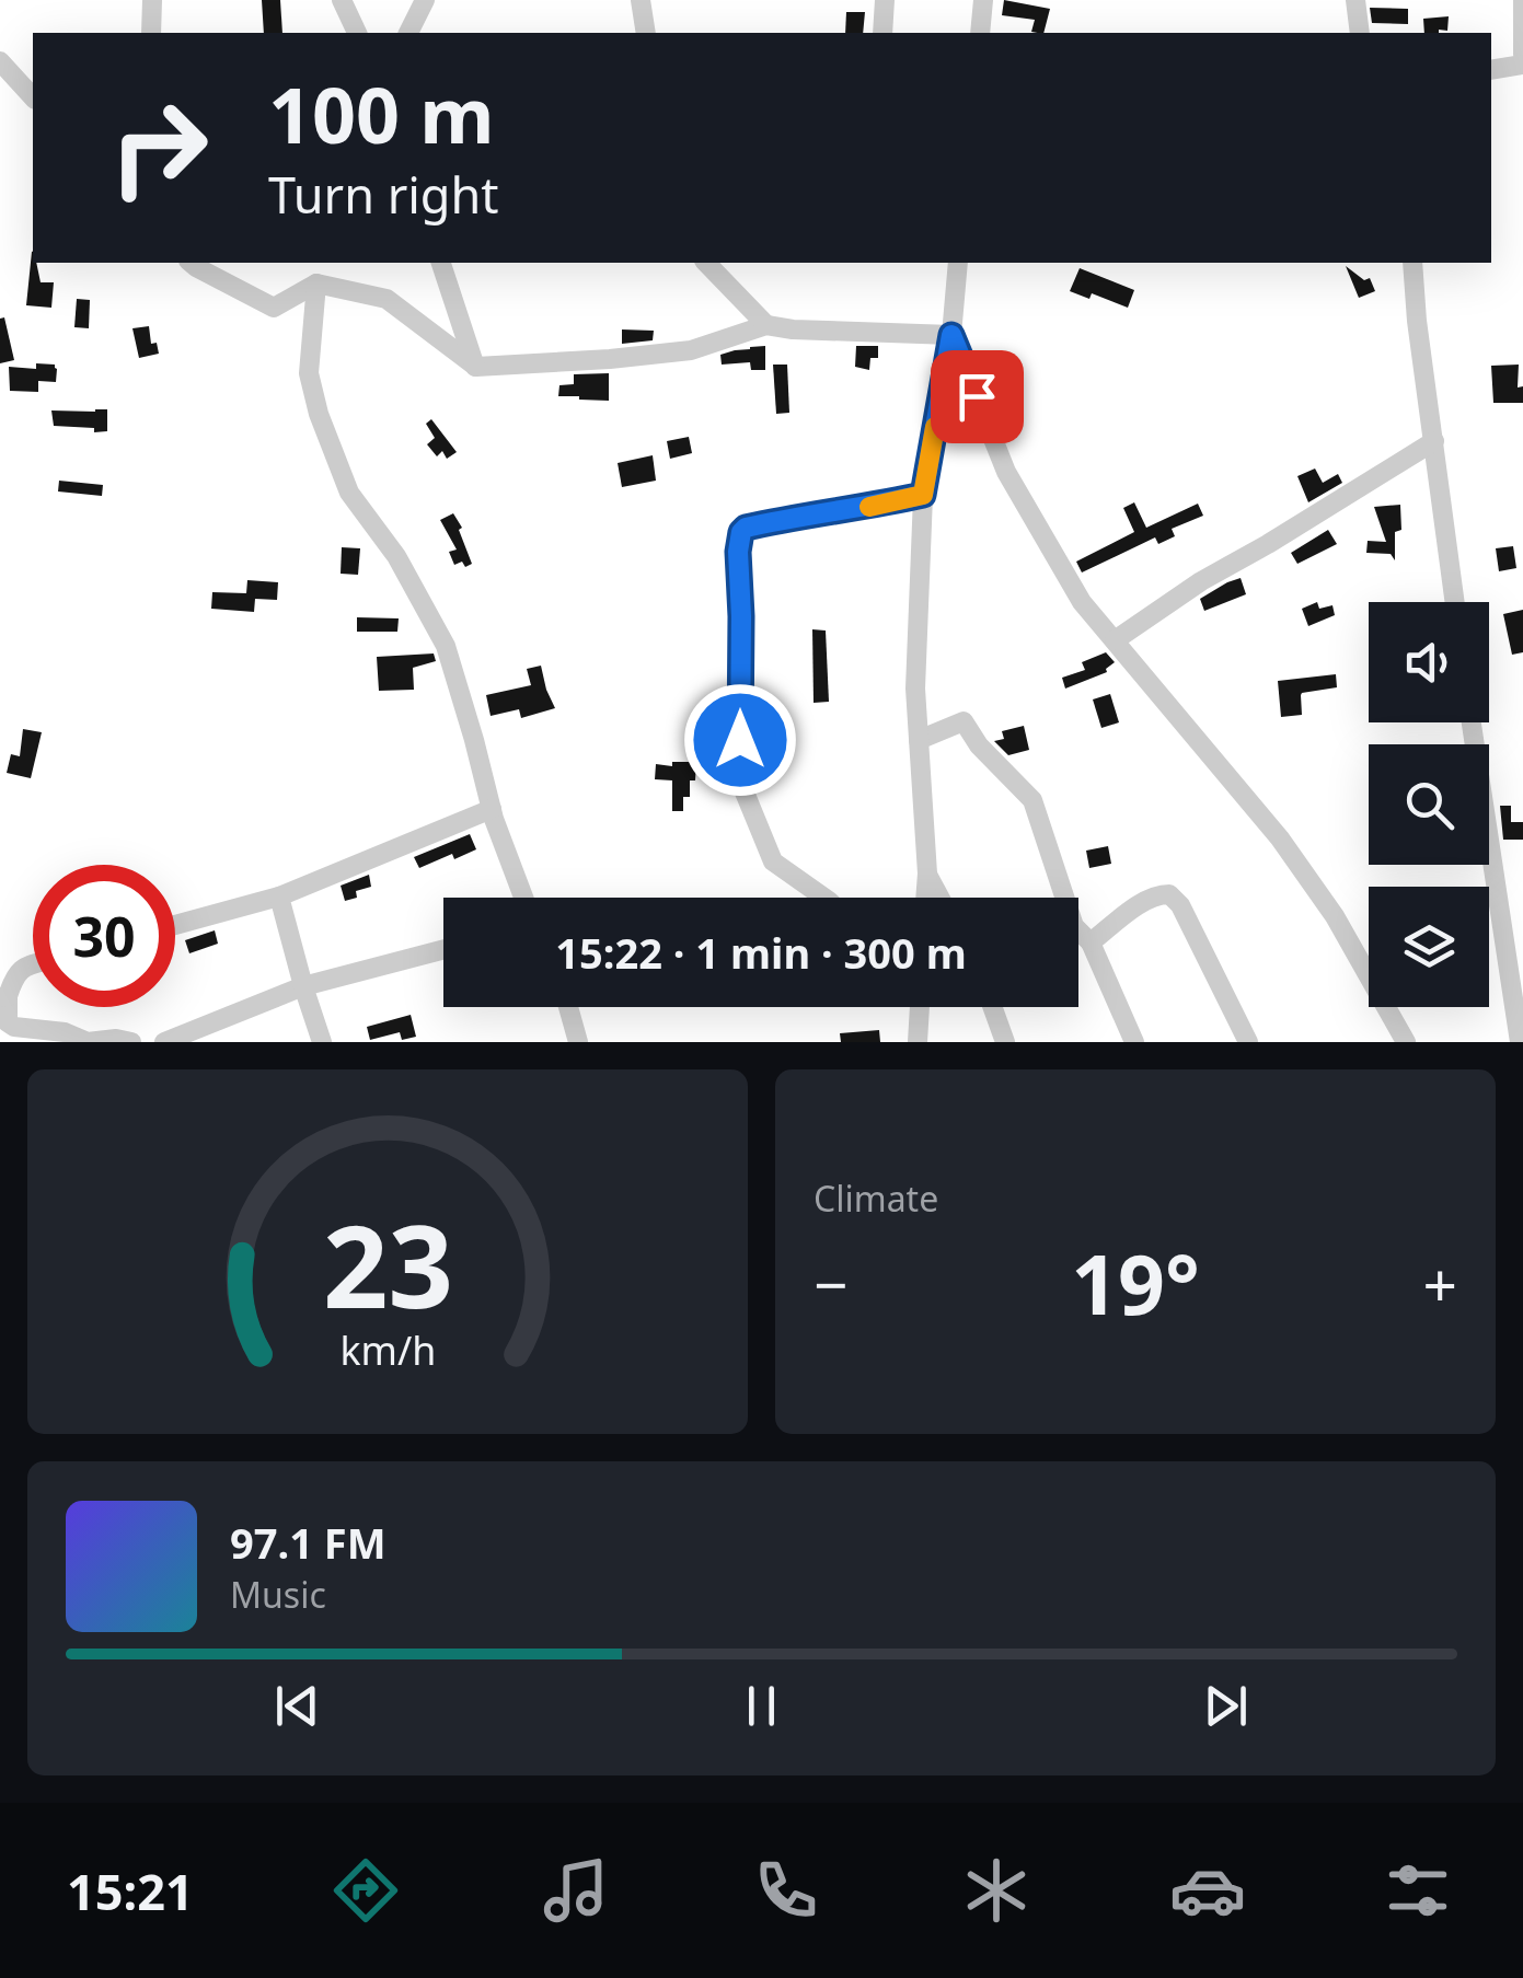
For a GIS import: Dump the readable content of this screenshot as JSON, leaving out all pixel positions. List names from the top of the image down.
{
  "page": {
    "turn": ["100 m", "Turn right"],
    "limit": "30",
    "trip": "15:22 · 1 min · 300 m",
    "tile": "Climate",
    "heat": ["−", "19°", "+"],
    "song": ["97.1 FM", "Music"],
    "tabs": "15:21",
    "gauge": ["23", "km/h"]
  }
}
